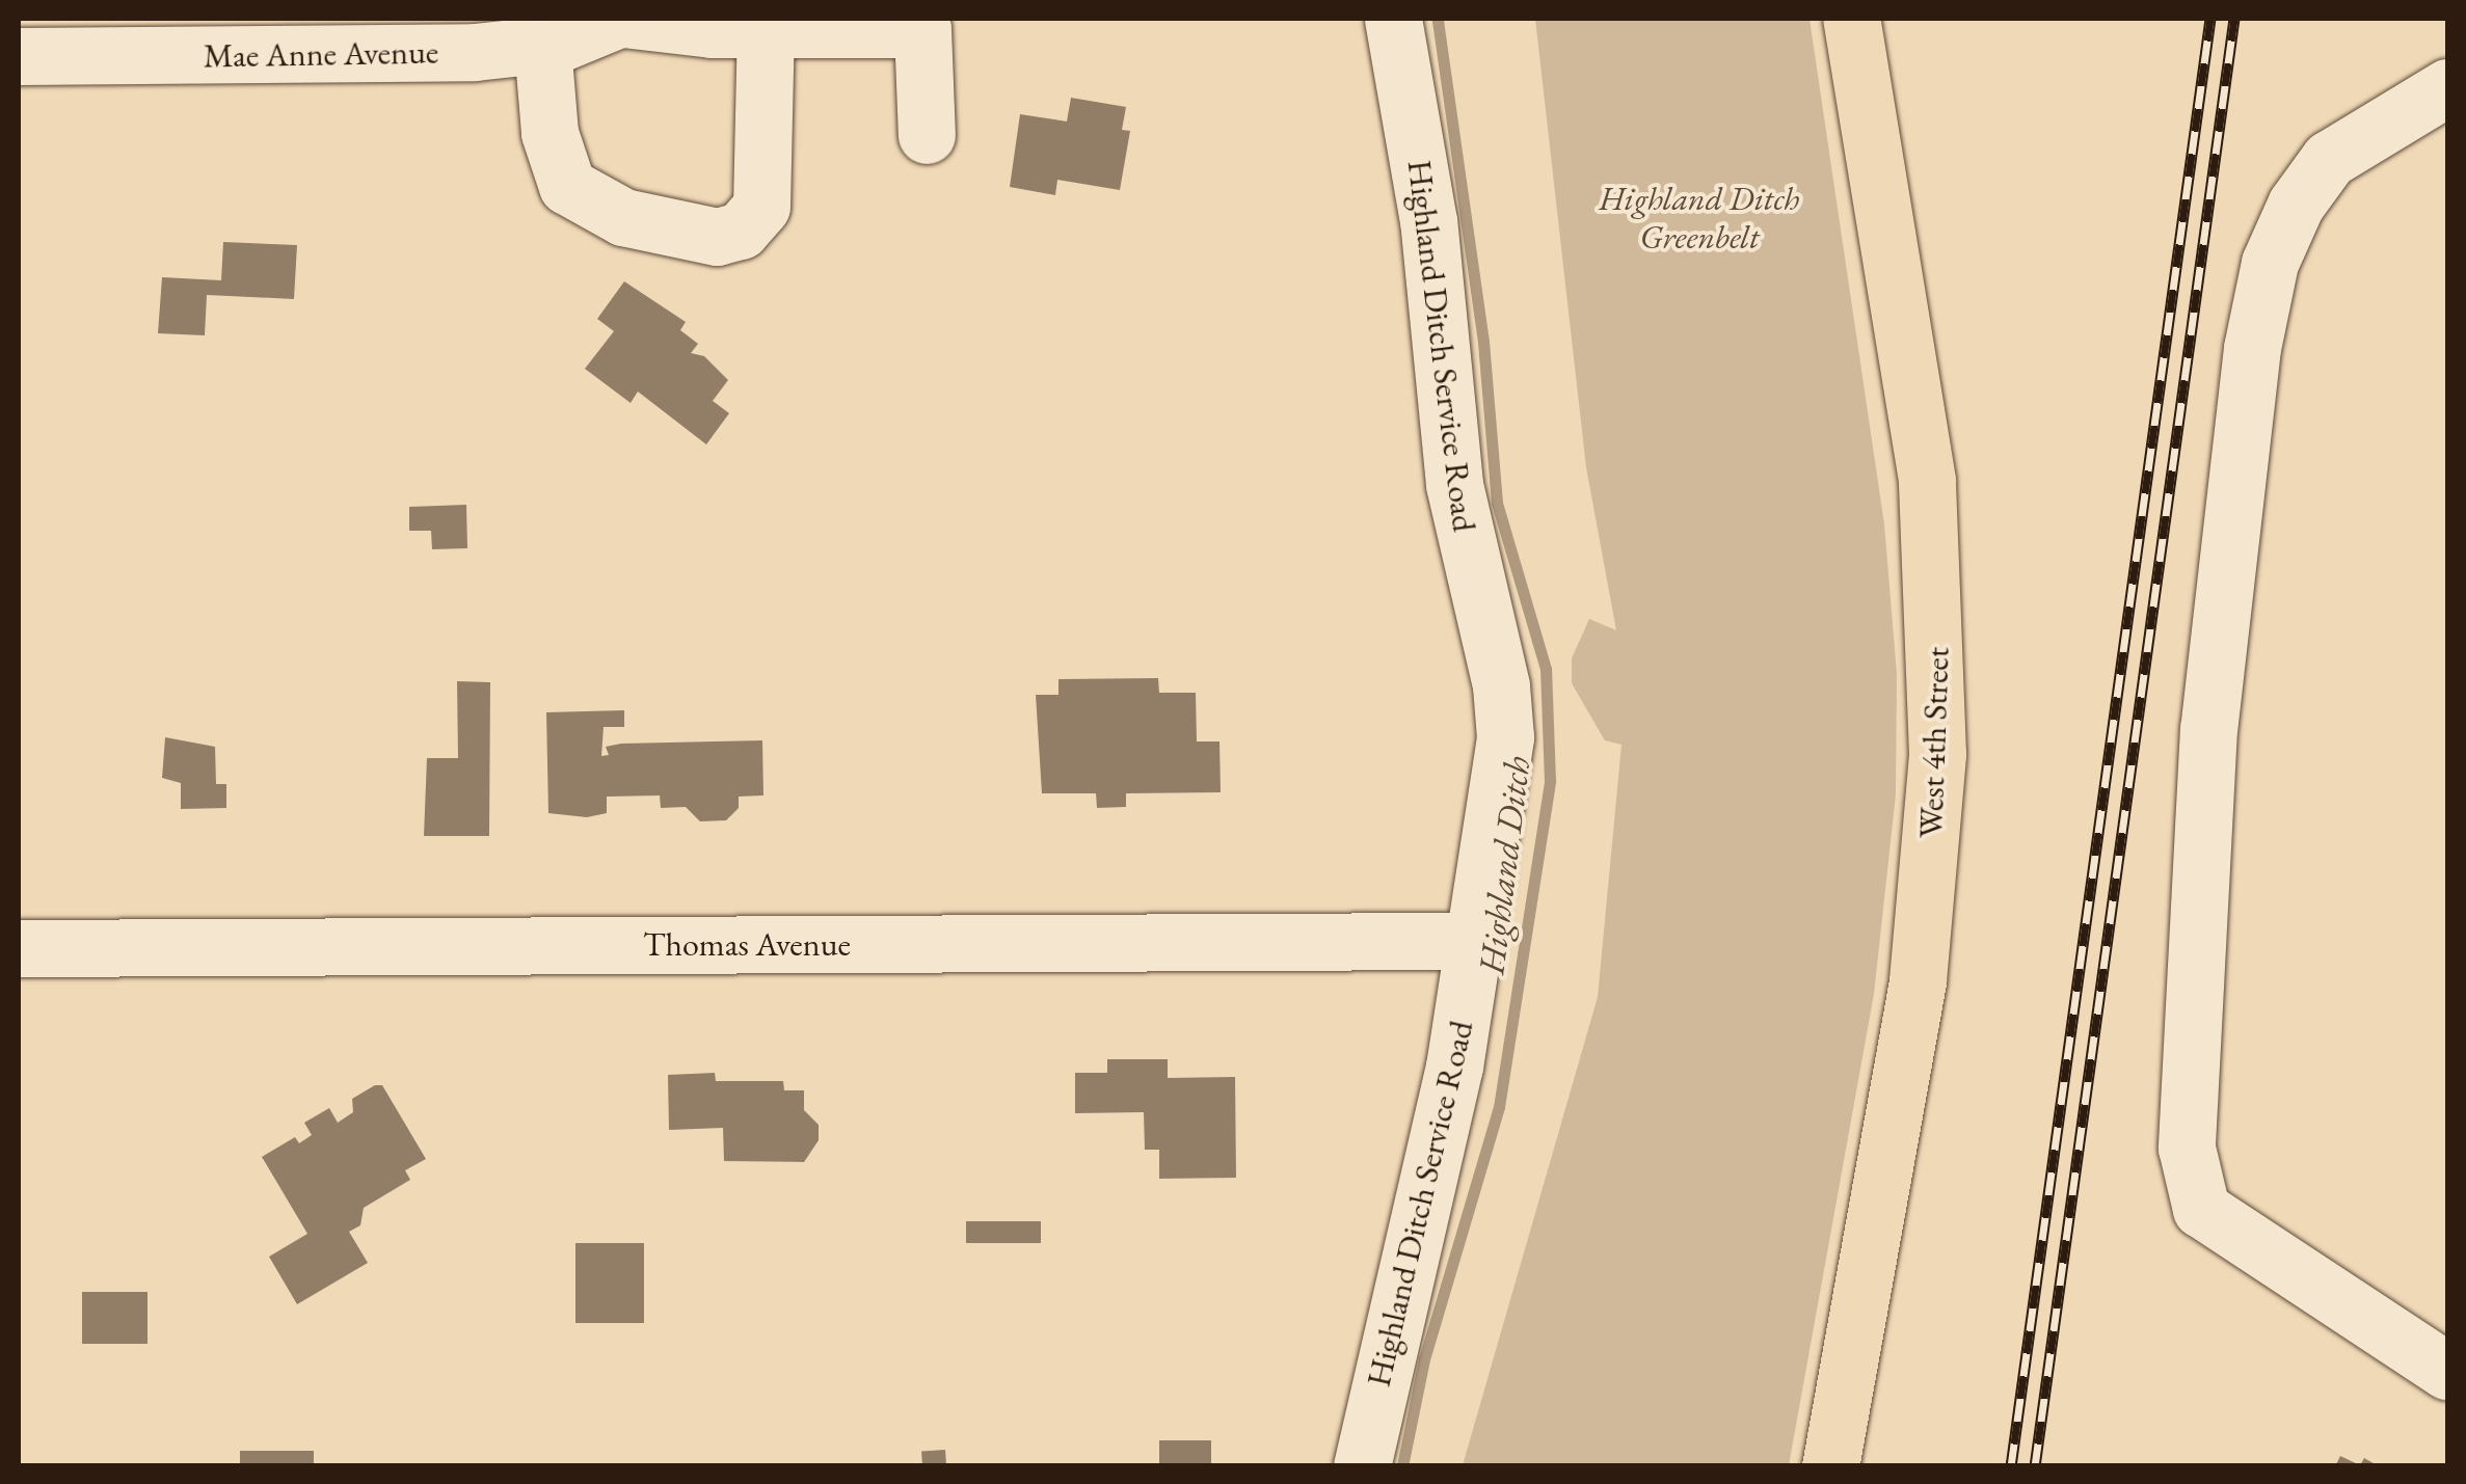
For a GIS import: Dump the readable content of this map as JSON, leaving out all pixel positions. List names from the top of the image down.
{
  "streets": {
    "main road": ["West 4th Street"],
    "street": ["Mae Anne Avenue", "Highland Ditch Service Road", "Thomas Avenue"]
  },
  "crossings": [
    ["Highland Ditch Service Road", "Thomas Avenue"]
  ],
  "water": ["Highland Ditch"],
  "parks": ["Highland Ditch Greenbelt"]
}
